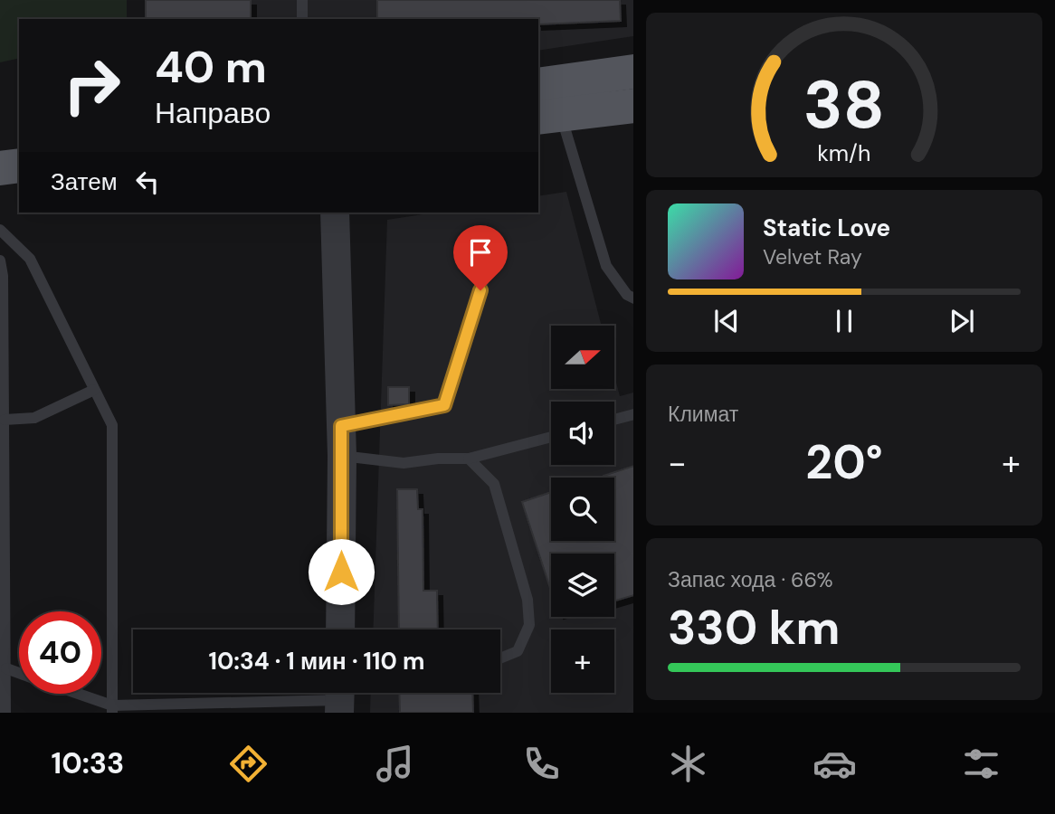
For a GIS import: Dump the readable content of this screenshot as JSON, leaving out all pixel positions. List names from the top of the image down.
{
  "north": "right",
  "page": {
    "turn": ["40 m", "Направо"],
    "then": "Затем",
    "song": ["Static Love", "Velvet Ray"],
    "map_buttons": "+",
    "tile": [
      "Климат",
      ["Запас хода · 66%", "330 km"]
    ],
    "heat": ["−", "20°", "+"],
    "limit": "40",
    "trip": "10:34 · 1 мин · 110 m",
    "tabs": "10:33",
    "gauge": ["38", "km/h"]
  }
}
